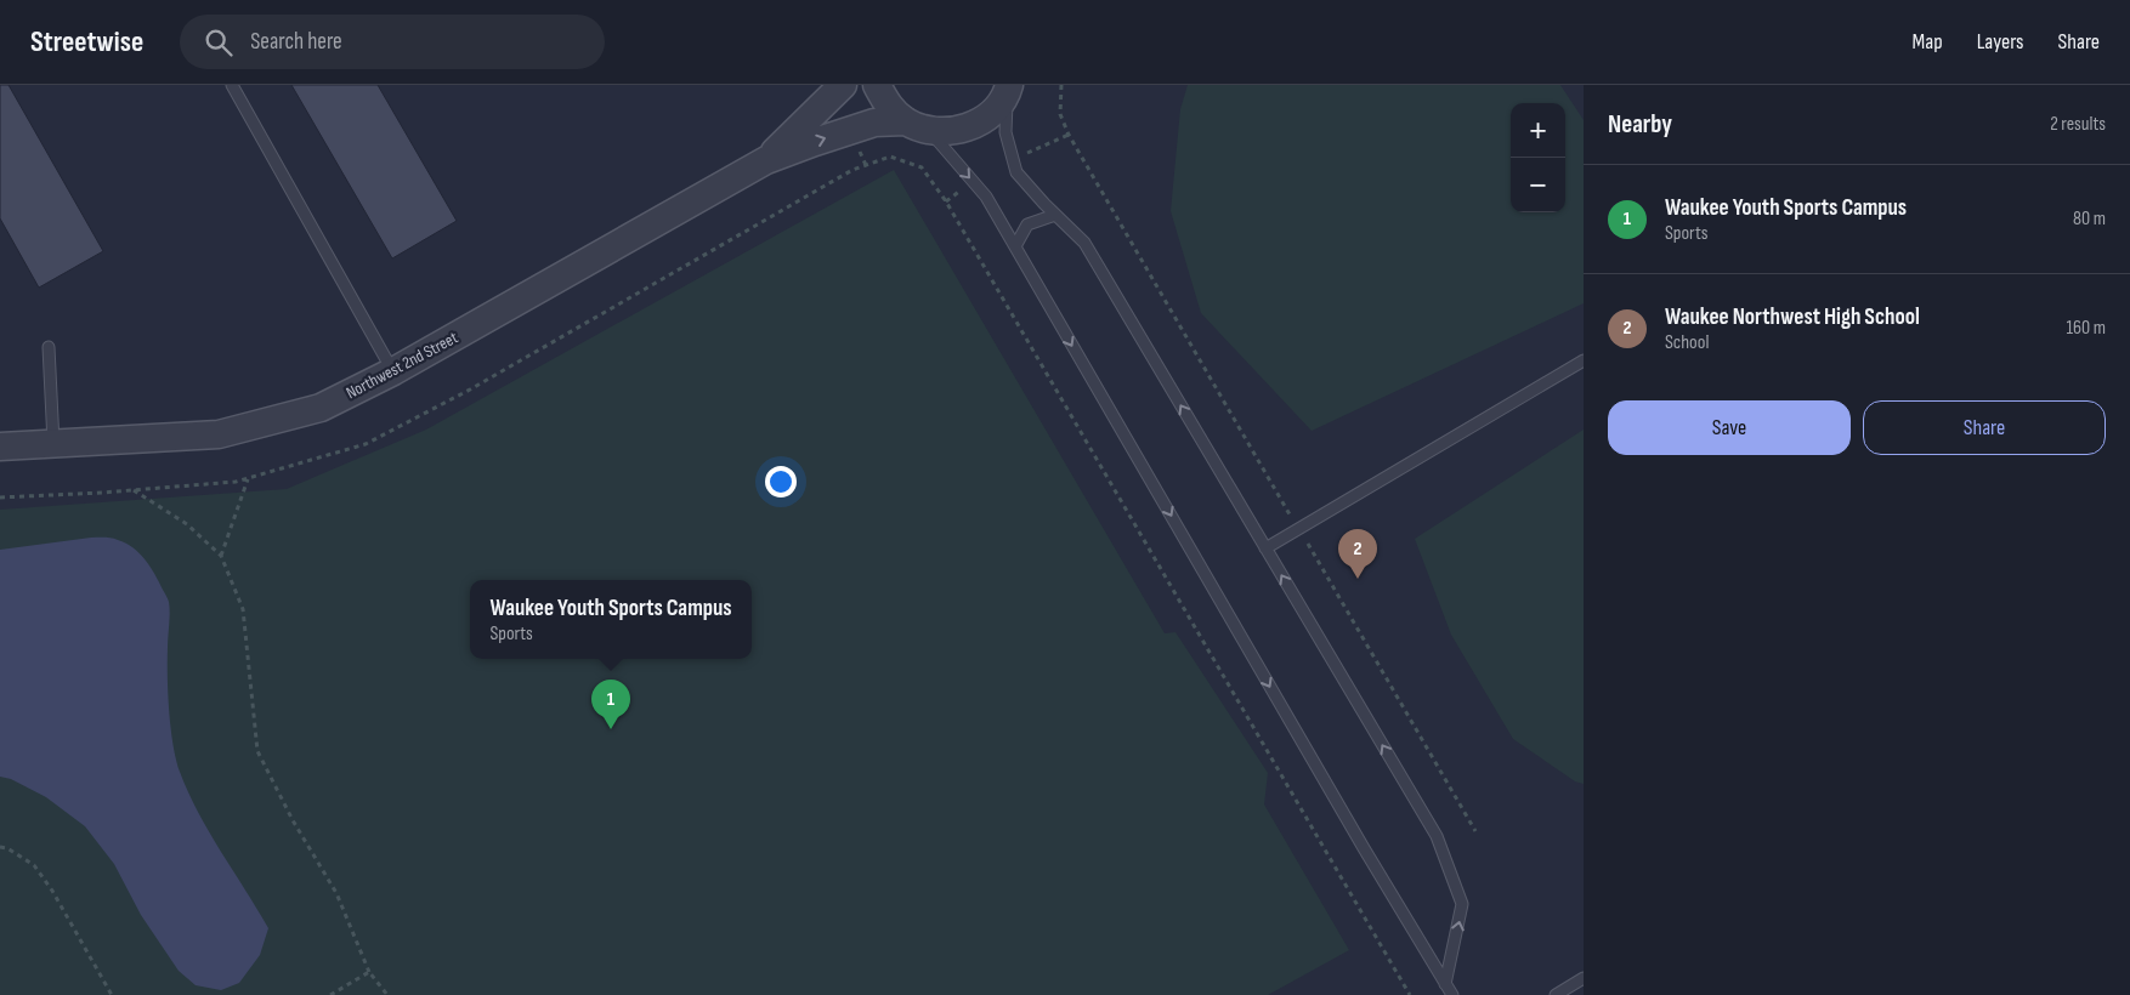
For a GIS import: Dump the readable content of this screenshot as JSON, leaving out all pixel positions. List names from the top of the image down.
{
  "streets": {
    "street": ["Northwest 2nd Street"]
  },
  "page": {
    "header": "Streetwise",
    "search": "Search here",
    "nav": ["Map", "Layers", "Share"],
    "heading": ["Nearby", "2 results"],
    "map_buttons": ["+", "−"],
    "list": [
      {
        "mark": "1",
        "name": "Waukee Youth Sports Campus",
        "note": "Sports",
        "value": "80 m"
      },
      {
        "mark": "2",
        "name": "Waukee Northwest High School",
        "note": "School",
        "value": "160 m"
      }
    ],
    "buttons": ["Save", "Share"],
    "pins": ["2", "1"],
    "popup": ["Waukee Youth Sports Campus", "Sports"]
  }
}
